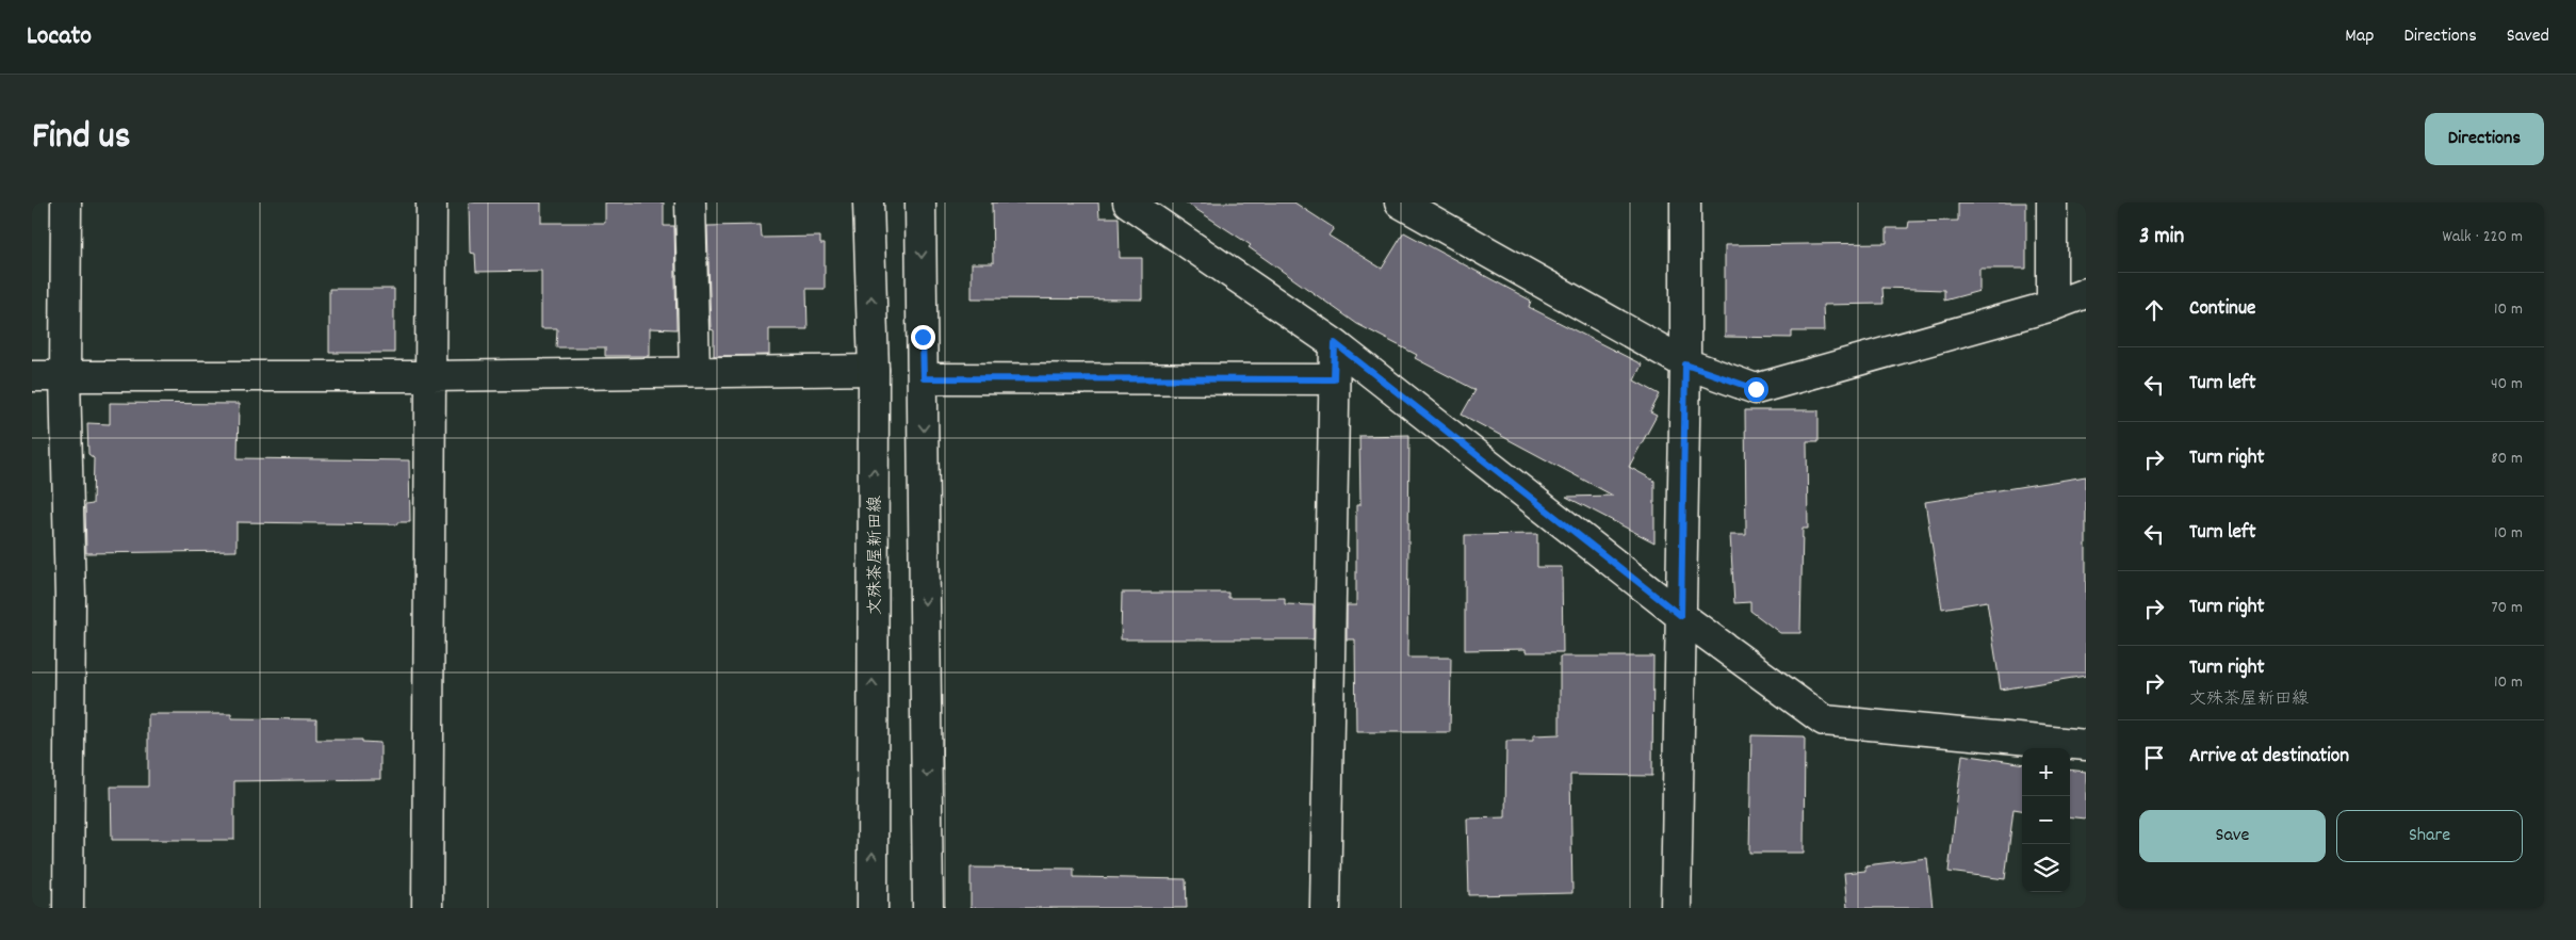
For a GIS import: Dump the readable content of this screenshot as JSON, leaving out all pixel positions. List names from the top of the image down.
{
  "streets": {
    "street": ["文殊茶屋新田線"]
  },
  "page": {
    "header": "Locato",
    "nav": ["Map", "Directions", "Saved"],
    "title": "Find us",
    "buttons": [
      "Directions",
      ["Save", "Share"]
    ],
    "heading": ["3 min", "Walk · 220 m"],
    "list": [
      ["Continue", "10 m"],
      ["Turn left", "40 m"],
      ["Turn right", "80 m"],
      ["Turn left", "10 m"],
      ["Turn right", "70 m"],
      ["Turn right", "文殊茶屋新田線", "10 m"],
      "Arrive at destination"
    ],
    "map_buttons": ["+", "−"]
  }
}
